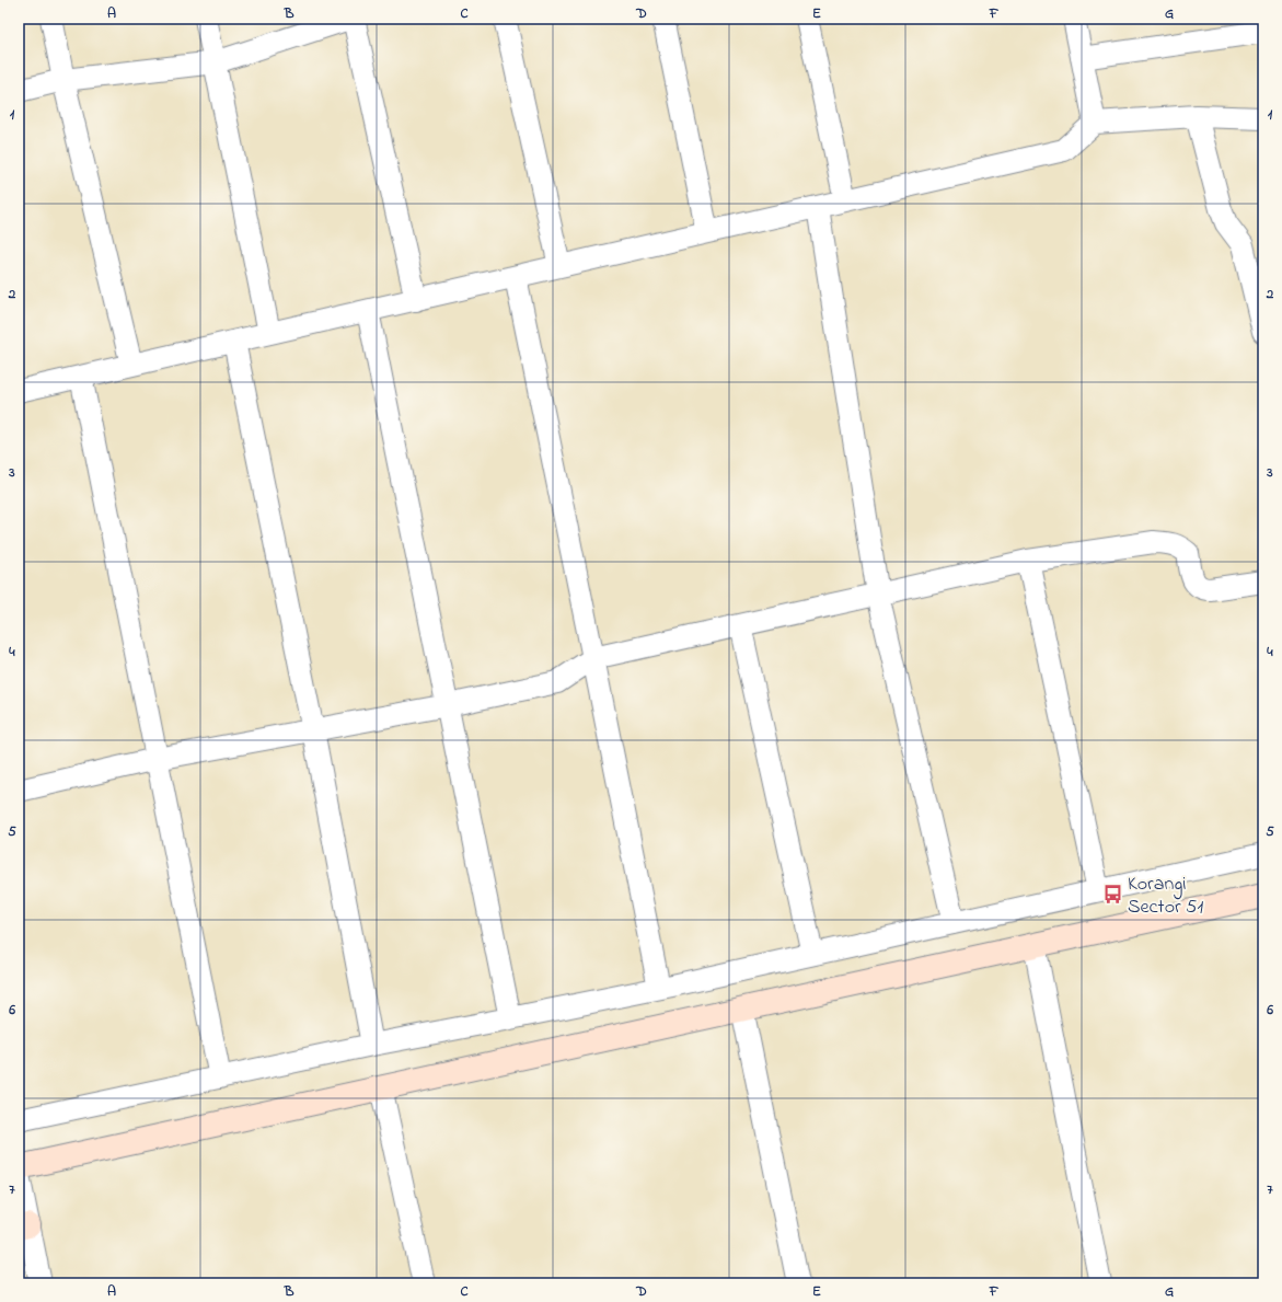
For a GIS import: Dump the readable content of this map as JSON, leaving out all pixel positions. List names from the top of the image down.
{
  "places": {
    "bus stop": ["Korangi Sector 51"]
  },
  "grid": {
    "columns": [
      "A",
      "B",
      "C",
      "D",
      "E",
      "F",
      "G"
    ],
    "rows": [
      "1",
      "2",
      "3",
      "4",
      "5",
      "6",
      "7"
    ]
  }
}
